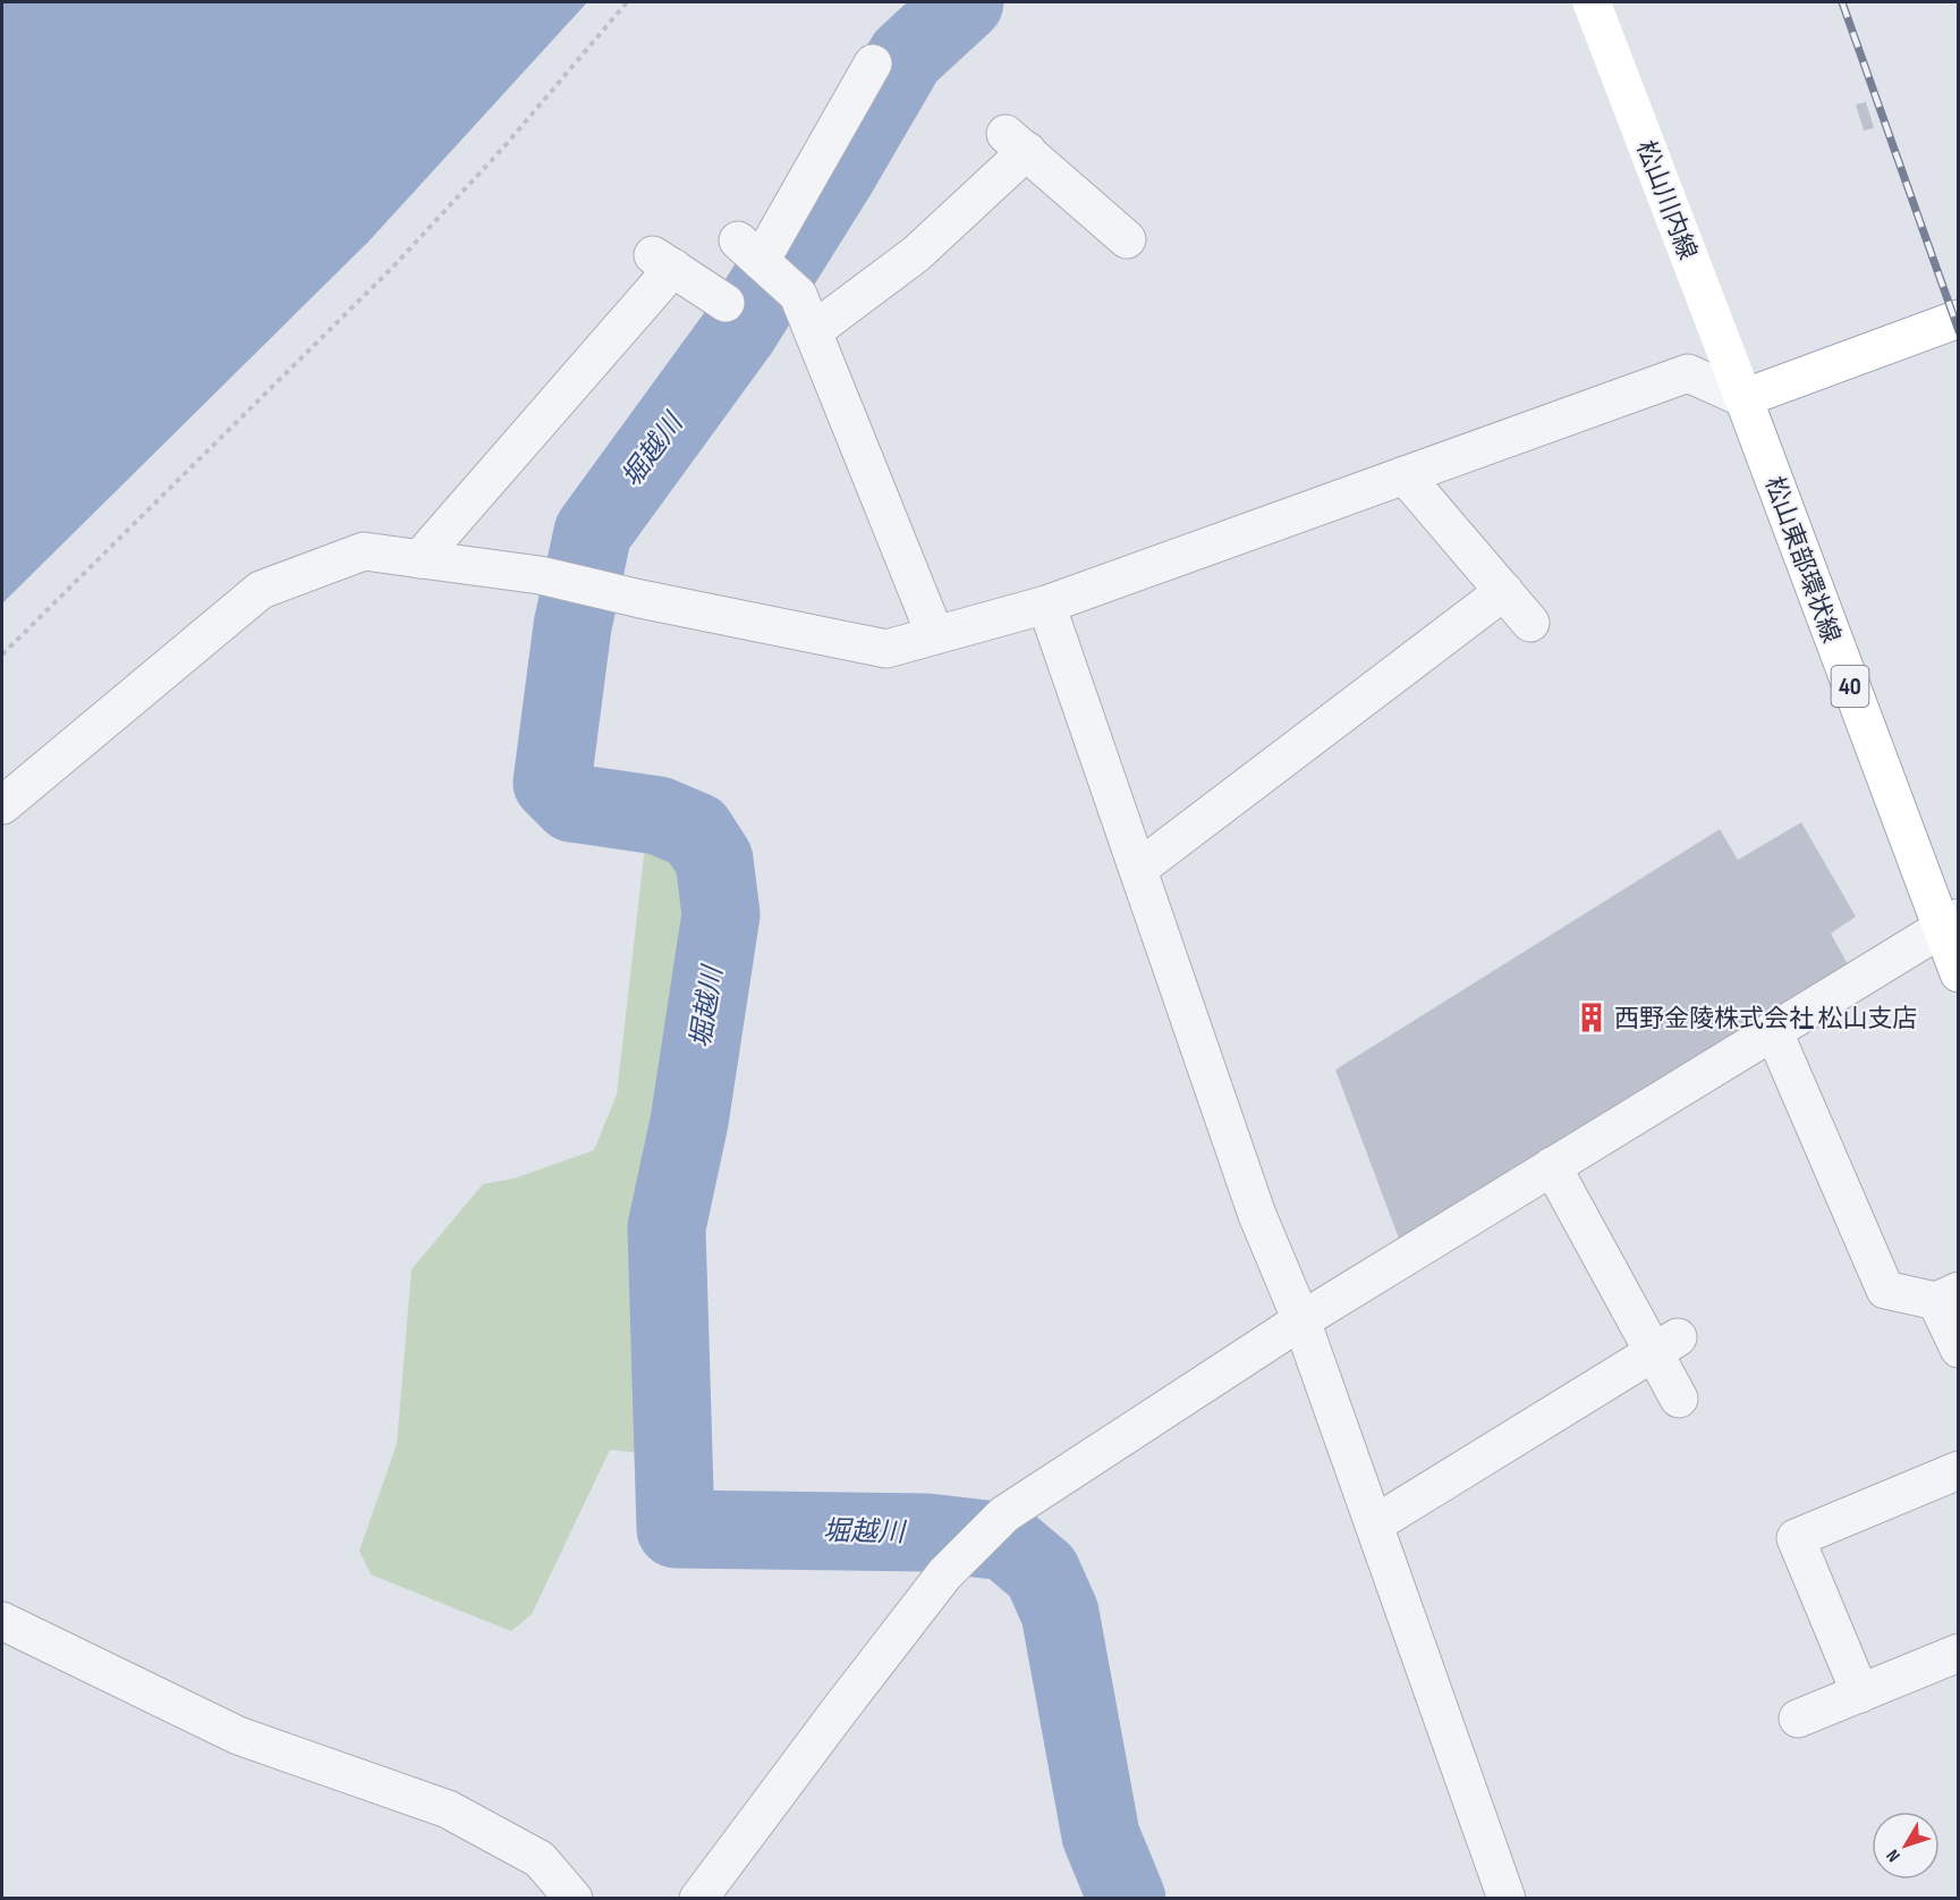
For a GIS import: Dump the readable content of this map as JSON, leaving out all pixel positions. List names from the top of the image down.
{
  "streets": {
    "main road": ["松山川内線", "松山東部環状線", "40"]
  },
  "crossings": [
    ["松山川内線", "松山東部環状線"]
  ],
  "water": ["堀越川"],
  "places": {
    "building": ["西野金陵株式会社 松山支店"]
  },
  "north": "bottom left"
}
